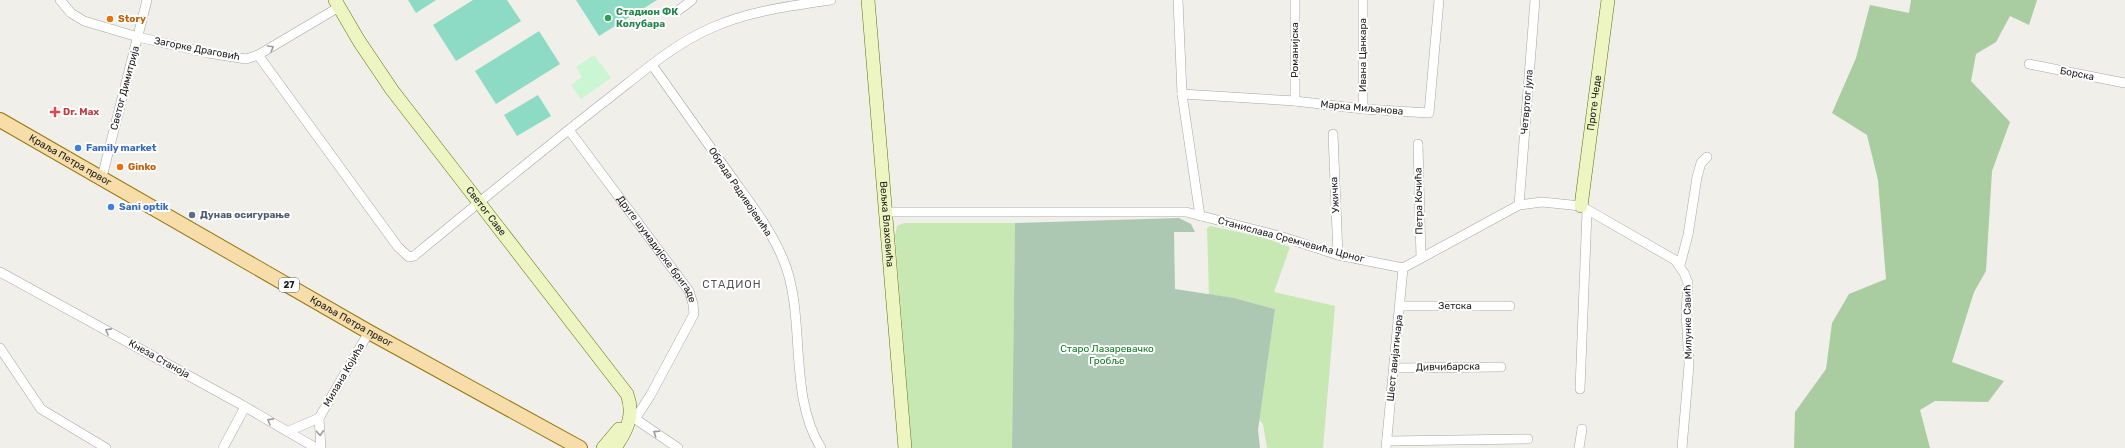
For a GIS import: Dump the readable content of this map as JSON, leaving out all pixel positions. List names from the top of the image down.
{
  "streets": {
    "main road": ["Краља Петра првог", "27"],
    "street": [
      "Загорке Драговић",
      "Романијска",
      "Ивана Цанкара",
      "Борска",
      "Светог Димитрија",
      "Четвртог јула",
      "Проте Чеде",
      "Марка Миљанова",
      "Обрада Радивојевића",
      "Ужичка",
      "Петра Кочића",
      "Светог Саве",
      "Вељка Влаховића",
      "Станислава Сремчевића Црног",
      "Друге шумадијске бригаде",
      "Зетска",
      "Милунке Савић",
      "Шест авијатичара",
      "Кнеза Станоја",
      "Дивчибарска",
      "Милана Којића"
    ]
  },
  "crossings": [
    ["Загорке Драговић", "Светог Димитрија"],
    ["Загорке Драговић", "Светог Саве"],
    ["Романијска", "Марка Миљанова"],
    ["Ивана Цанкара", "Марка Миљанова"],
    ["Светог Димитрија", "Краља Петра првог"],
    ["Краља Петра првог", "Милана Којића"],
    ["Ужичка", "Станислава Сремчевића Црног"],
    ["Светог Саве", "Друге шумадијске бригаде"],
    ["Вељка Влаховића", "Станислава Сремчевића Црног"],
    ["Станислава Сремчевића Црног", "Шест авијатичара"],
    ["Зетска", "Шест авијатичара"],
    ["Шест авијатичара", "Дивчибарска"],
    ["Кнеза Станоја", "Милана Којића"]
  ],
  "one_way": ["Кнеза Станоја"],
  "districts": ["СТАДИОН"],
  "parks": ["Старо Лазаревачко Гробље"],
  "places": {
    "other": [
      "Стадион ФК Колубара",
      "Story",
      "Family market",
      "Ginko",
      "Sani optik",
      "Дунав осигурање"
    ],
    "health": ["Dr. Max"]
  }
}
